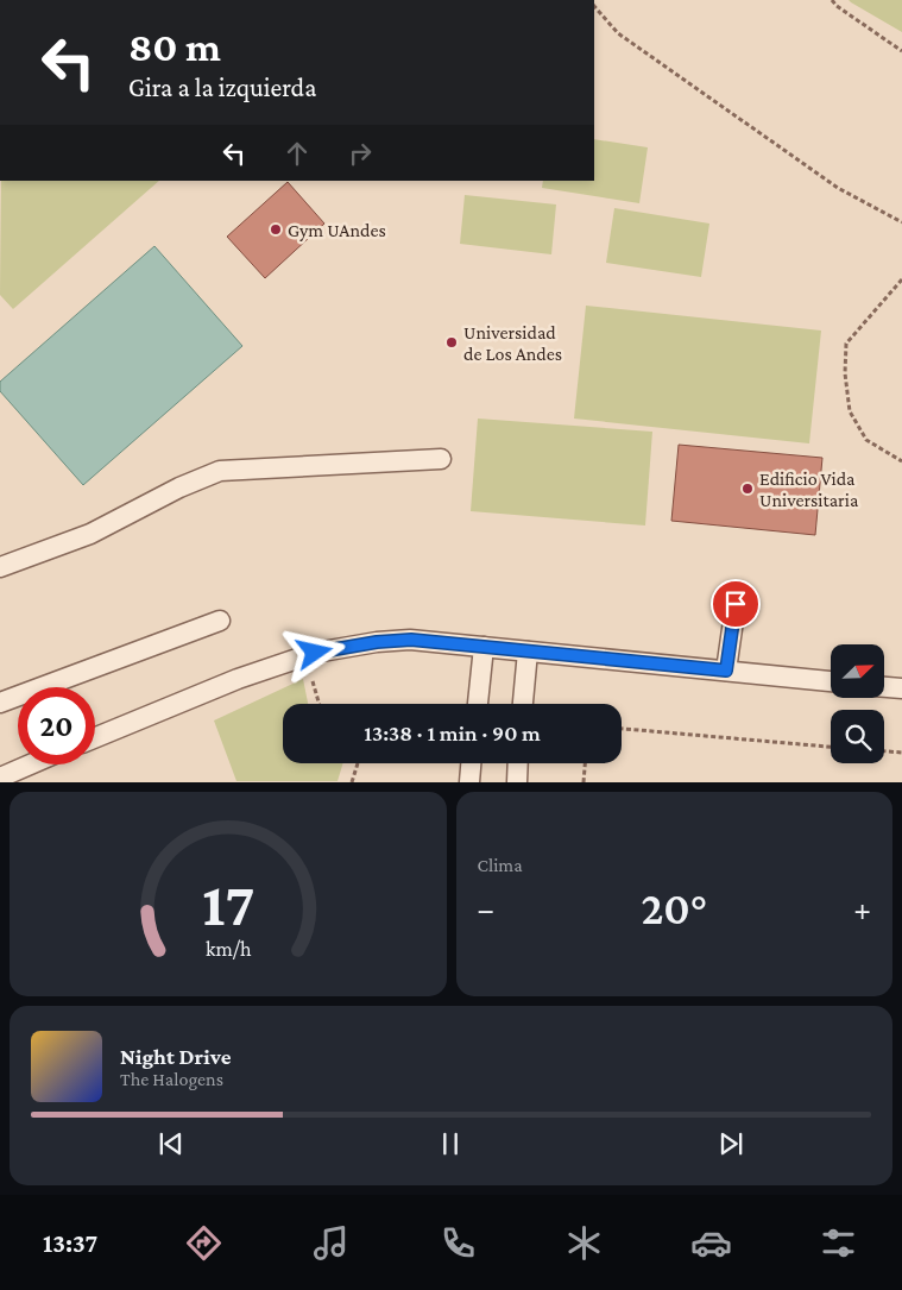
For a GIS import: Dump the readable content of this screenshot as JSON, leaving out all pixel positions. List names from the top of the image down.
{
  "places": ["Gym UAndes", "Universidad de Los Andes", "Edificio Vida Universitaria"],
  "north": "top right",
  "page": {
    "turn": ["80 m", "Gira a la izquierda"],
    "limit": "20",
    "trip": "13:38 · 1 min · 90 m",
    "tile": "Clima",
    "heat": ["−", "20°", "+"],
    "song": ["Night Drive", "The Halogens"],
    "tabs": "13:37",
    "gauge": ["17", "km/h"]
  }
}
